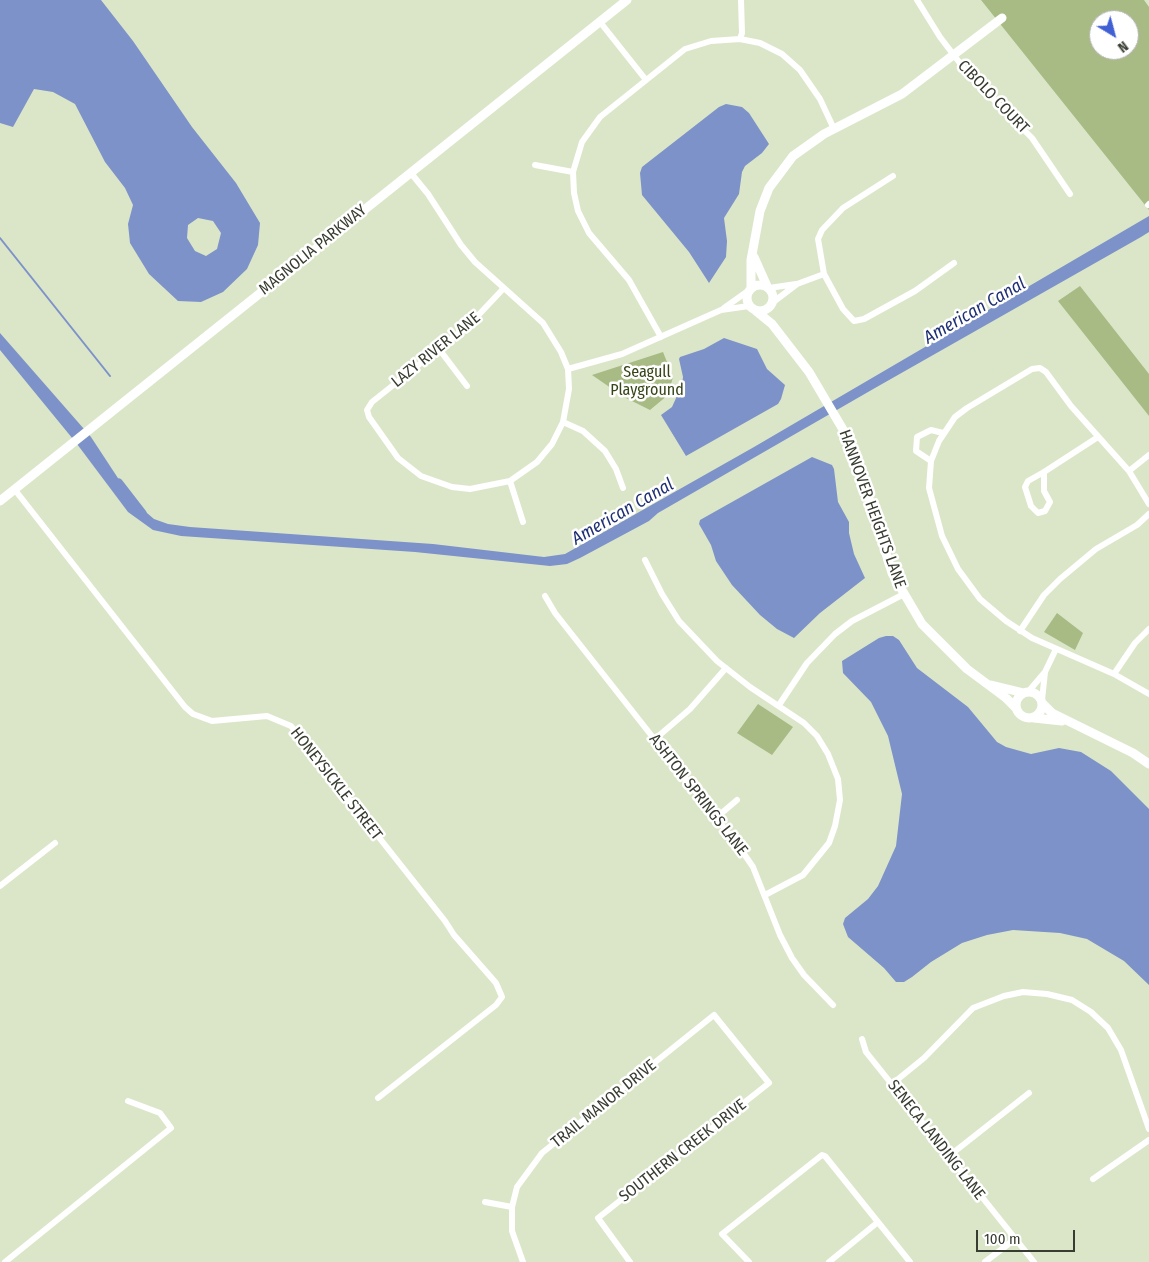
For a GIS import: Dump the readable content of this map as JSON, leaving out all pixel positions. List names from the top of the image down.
{
  "streets": {
    "street": [
      "CIBOLO COURT",
      "MAGNOLIA PARKWAY",
      "LAZY RIVER LANE",
      "HANNOVER HEIGHTS LANE",
      "HONEYSICKLE STREET",
      "ASHTON SPRINGS LANE",
      "TRAIL MANOR DRIVE",
      "SENECA LANDING LANE",
      "SOUTHERN CREEK DRIVE"
    ]
  },
  "crossings": [
    ["MAGNOLIA PARKWAY", "HONEYSICKLE STREET"],
    ["TRAIL MANOR DRIVE", "SOUTHERN CREEK DRIVE"]
  ],
  "water": ["American Canal"],
  "parks": ["Seagull Playground"],
  "scale_bar": "100 m",
  "north": "bottom right"
}
